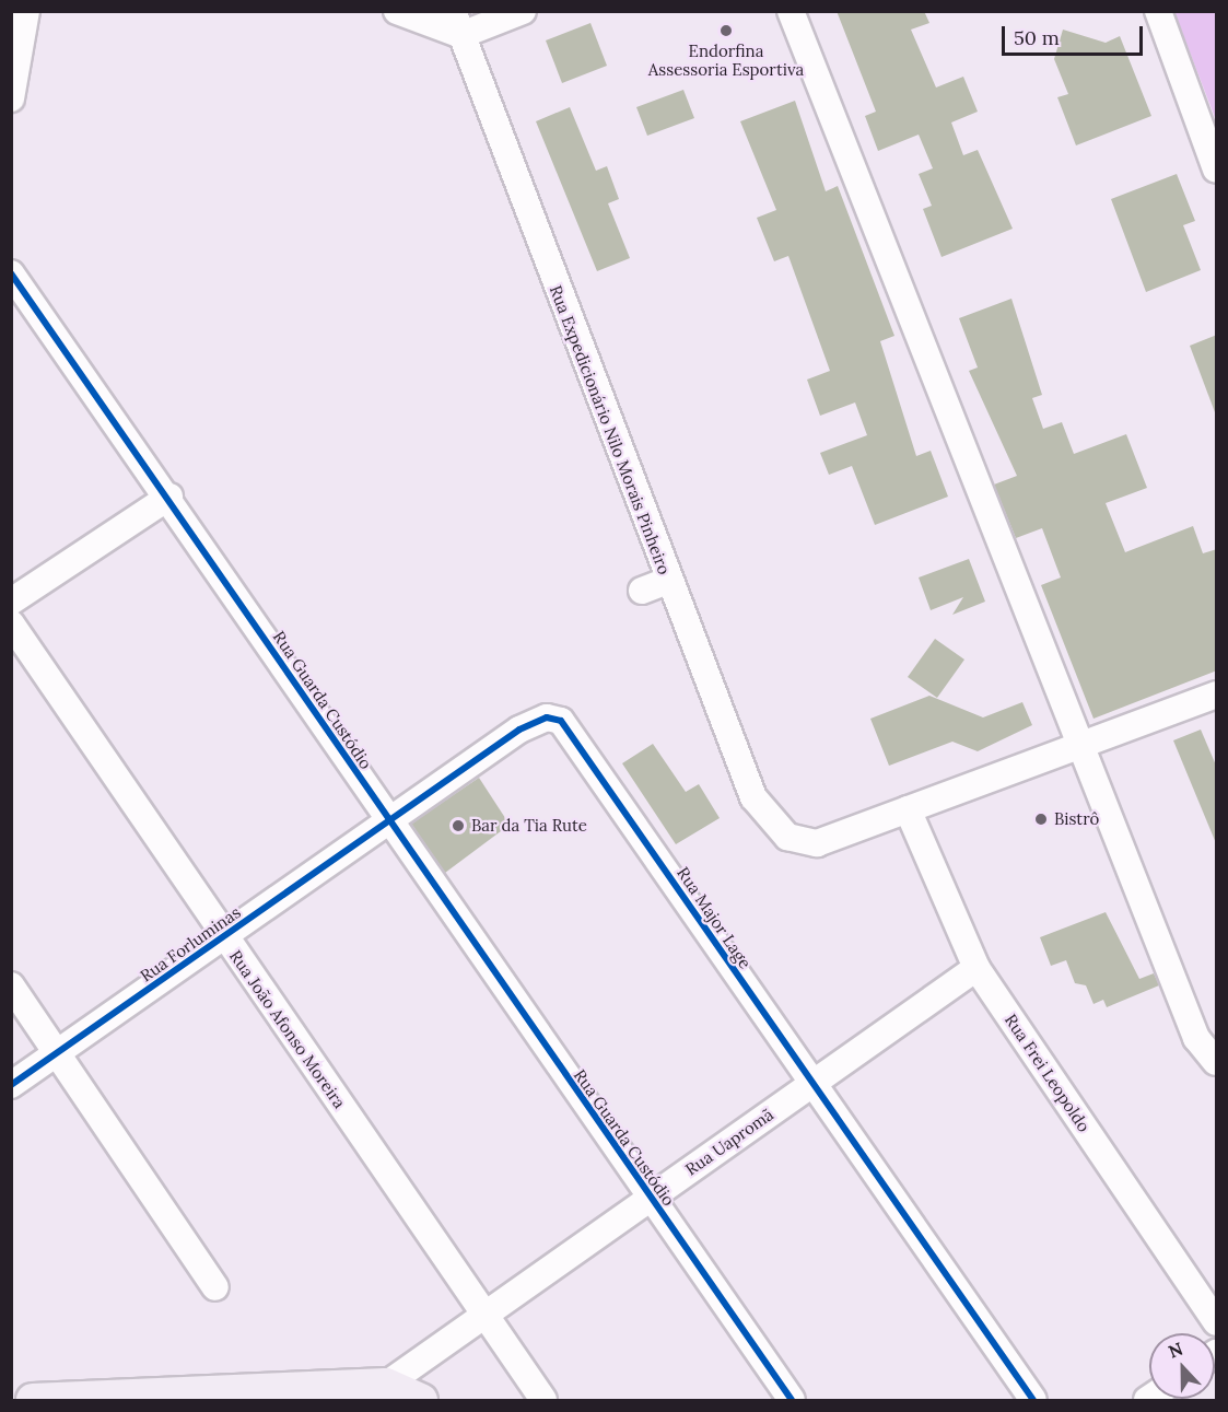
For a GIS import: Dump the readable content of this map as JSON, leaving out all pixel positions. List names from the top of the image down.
{
  "streets": {
    "street": [
      "Rua Expedicionário Nilo Morais Pinheiro",
      "Rua Guarda Custódio",
      "Rua Major Lage",
      "Rua Forluminas",
      "Rua João Afonso Moreira",
      "Rua Frei Leopoldo",
      "Rua Uapromã"
    ]
  },
  "crossings": [
    ["Rua Expedicionário Nilo Morais Pinheiro", "Rua Frei Leopoldo"],
    ["Rua Guarda Custódio", "Rua Forluminas"],
    ["Rua Guarda Custódio", "Rua Uapromã"],
    ["Rua Major Lage", "Rua Forluminas"],
    ["Rua Major Lage", "Rua Uapromã"],
    ["Rua Forluminas", "Rua João Afonso Moreira"],
    ["Rua João Afonso Moreira", "Rua Uapromã"],
    ["Rua Frei Leopoldo", "Rua Uapromã"]
  ],
  "places": ["Endorfina Assessoria Esportiva", "Bistrô", "Bar da Tia Rute"],
  "scale_bar": "50 m",
  "north": "top"
}
